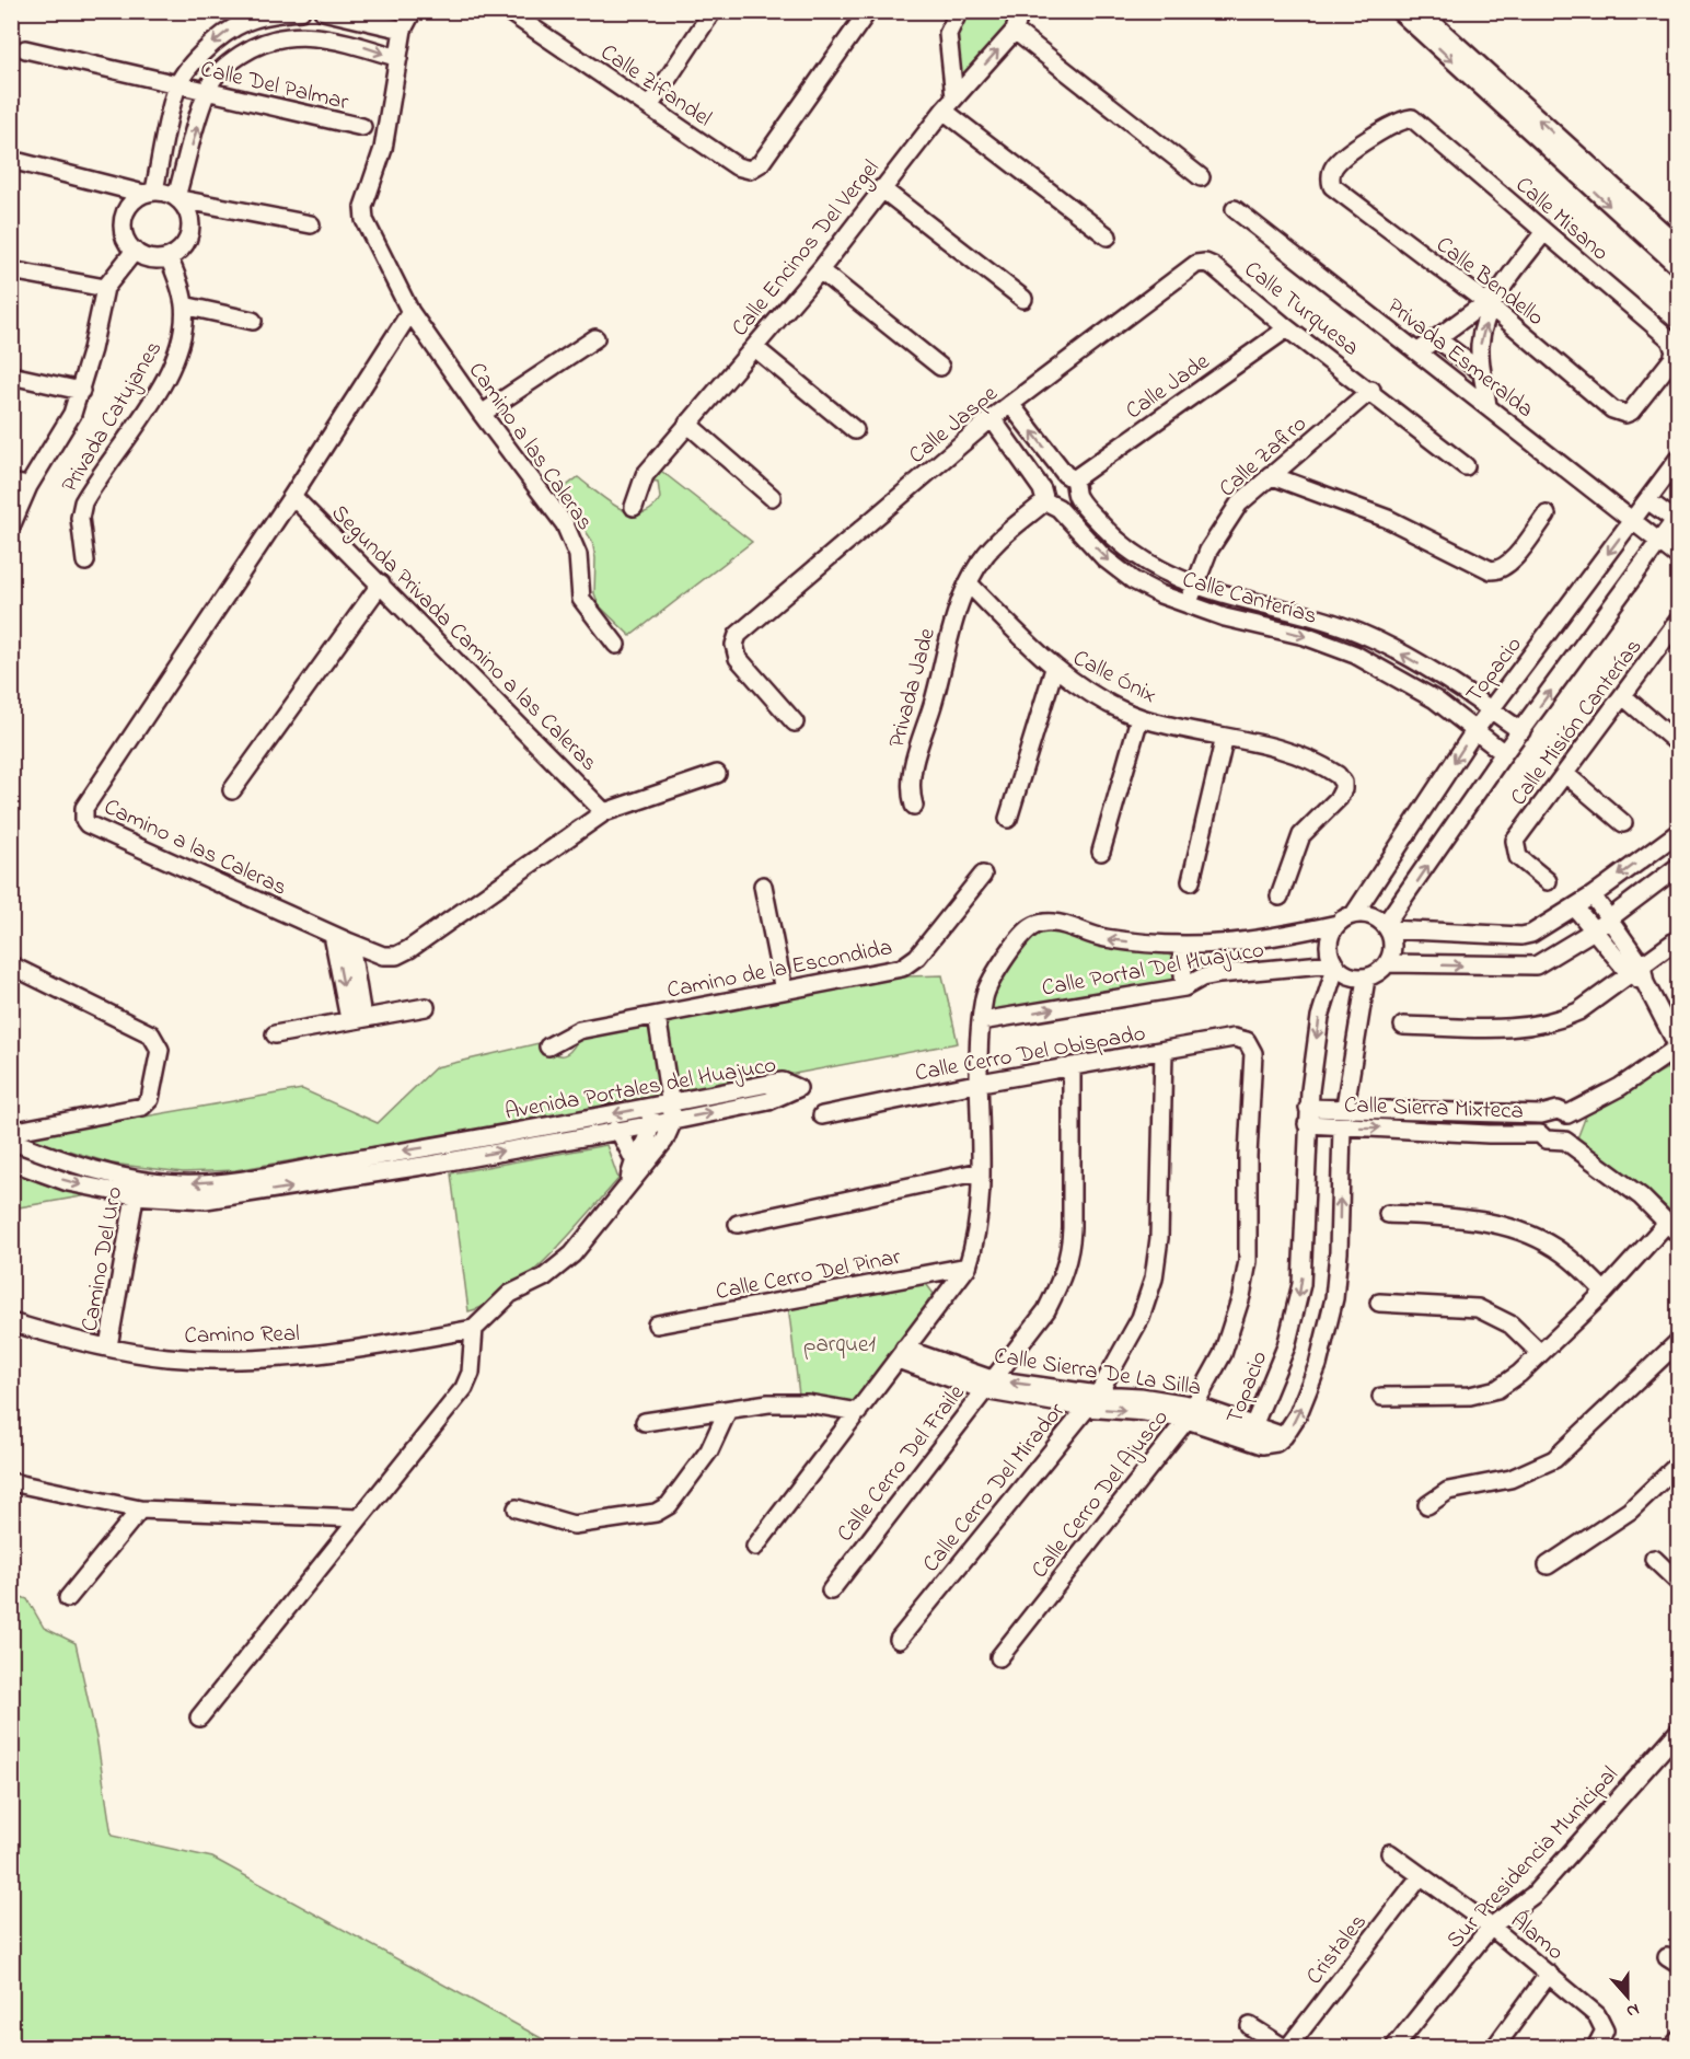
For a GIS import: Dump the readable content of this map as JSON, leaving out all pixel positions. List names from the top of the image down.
{
  "streets": {
    "street": [
      "Calle Del Palmar",
      "Calle Zifandel",
      "Calle Misano",
      "Calle Encinos Del Vergel",
      "Calle Bendello",
      "Calle Turquesa",
      "Privada Esmeralda",
      "Calle Jade",
      "Privada Catujanes",
      "Calle Jaspe",
      "Camino a las Caleras",
      "Calle Zafiro",
      "Calle Canterías",
      "Segunda Privada Camino a las Caleras",
      "Topacio",
      "Calle Ónix",
      "Privada Jade",
      "Calle Misión Canterías",
      "Camino de la Escondida",
      "Calle Portal Del Huajuco",
      "Calle Cerro Del Obispado",
      "Avenida Portales del Huajuco",
      "Calle Sierra Mixteca",
      "Camino Del Uro",
      "Calle Cerro Del Pinar",
      "Camino Real",
      "Calle Sierra De La Silla",
      "Calle Cerro Del Fraile",
      "Calle Cerro Del Mirador",
      "Calle Cerro Del Ajusco",
      "Sur Presidencia Municipal",
      "Álamo",
      "Cristales"
    ]
  },
  "crossings": [
    ["Calle Misano", "Calle Bendello"],
    ["Calle Turquesa", "Calle Jade"],
    ["Calle Turquesa", "Calle Jaspe"],
    ["Calle Turquesa", "Calle Zafiro"],
    ["Privada Esmeralda", "Topacio"],
    ["Calle Jade", "Calle Canterías"],
    ["Calle Jade", "Calle Ónix"],
    ["Calle Jade", "Privada Jade"],
    ["Calle Jaspe", "Calle Canterías"],
    ["Camino a las Caleras", "Segunda Privada Camino a las Caleras"],
    ["Calle Zafiro", "Calle Canterías"],
    ["Calle Canterías", "Topacio"],
    ["Topacio", "Calle Portal Del Huajuco"],
    ["Topacio", "Calle Sierra Mixteca"],
    ["Topacio", "Calle Sierra De La Silla"],
    ["Calle Ónix", "Privada Jade"],
    ["Calle Portal Del Huajuco", "Calle Cerro Del Obispado"],
    ["Calle Portal Del Huajuco", "Calle Cerro Del Pinar"],
    ["Calle Cerro Del Obispado", "Calle Cerro Del Fraile"],
    ["Calle Cerro Del Obispado", "Calle Cerro Del Mirador"],
    ["Calle Cerro Del Obispado", "Calle Cerro Del Ajusco"],
    ["Avenida Portales del Huajuco", "Camino Del Uro"],
    ["Calle Sierra Mixteca", "Calle Sierra De La Silla"],
    ["Camino Del Uro", "Camino Real"],
    ["Calle Sierra De La Silla", "Calle Cerro Del Fraile"],
    ["Calle Sierra De La Silla", "Calle Cerro Del Mirador"],
    ["Calle Sierra De La Silla", "Calle Cerro Del Ajusco"],
    ["Sur Presidencia Municipal", "Álamo"],
    ["Álamo", "Cristales"]
  ],
  "parks": ["parque1"],
  "north": "bottom"
}
